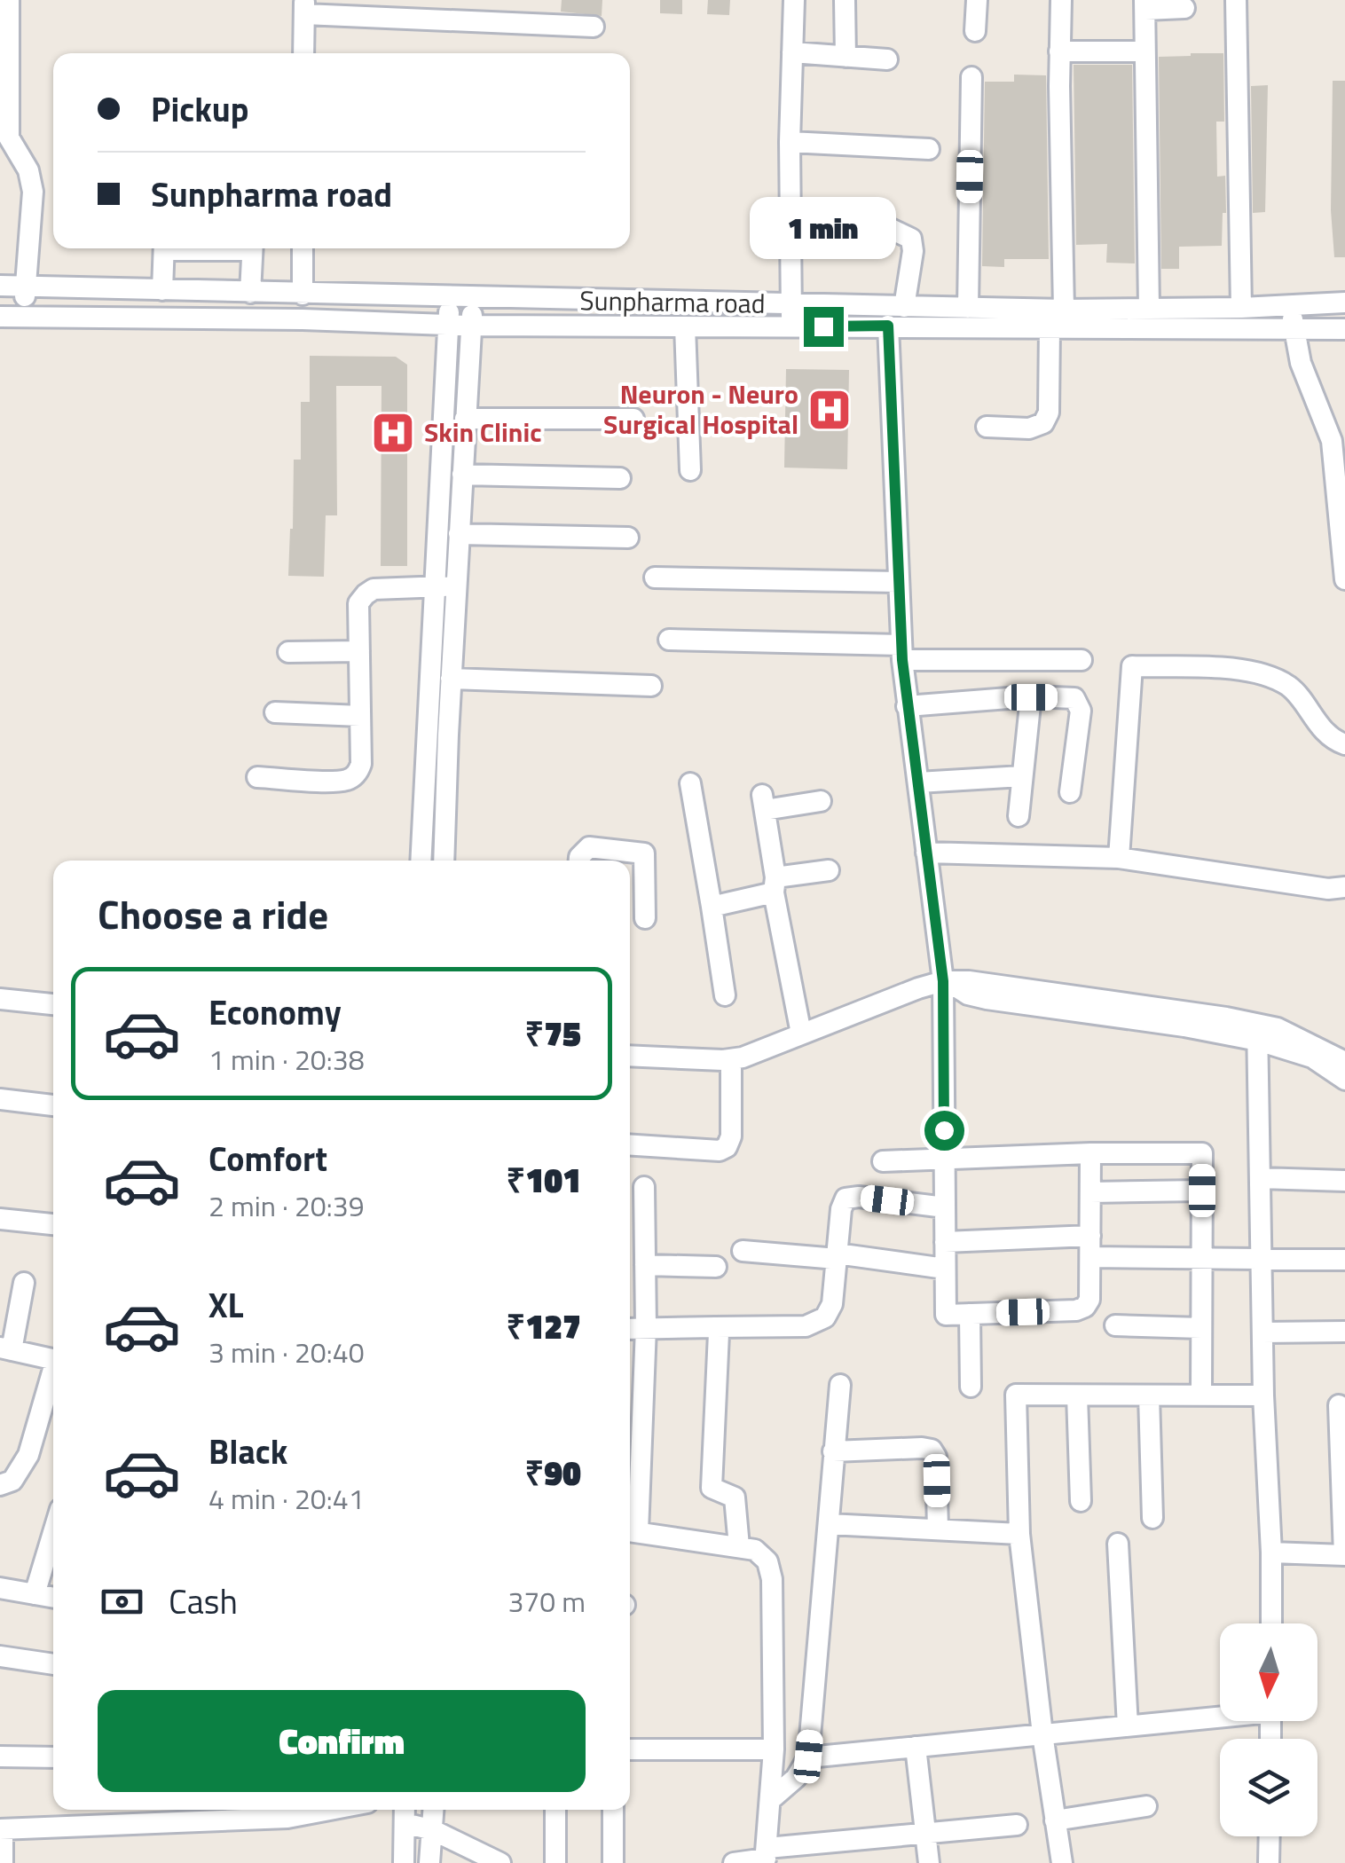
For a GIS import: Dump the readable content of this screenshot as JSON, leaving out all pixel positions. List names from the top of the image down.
{
  "streets": {
    "street": ["Sunpharma road"]
  },
  "places": {
    "hospital": ["Neuron - Neuro Surgical Hospital", "Skin Clinic"]
  },
  "north": "bottom",
  "page": {
    "banner": ["Pickup", "Sunpharma road"],
    "bubble": "1 min",
    "heading": "Choose a ride",
    "list": [
      {
        "name": "Economy",
        "note": "1 min · 20:38",
        "value": "₹75"
      },
      {
        "name": "Comfort",
        "note": "2 min · 20:39",
        "value": "₹101"
      },
      {
        "name": "XL",
        "note": "3 min · 20:40",
        "value": "₹127"
      },
      {
        "name": "Black",
        "note": "4 min · 20:41",
        "value": "₹90"
      }
    ],
    "pay": ["Cash", "370 m"],
    "buttons": "Confirm"
  }
}
